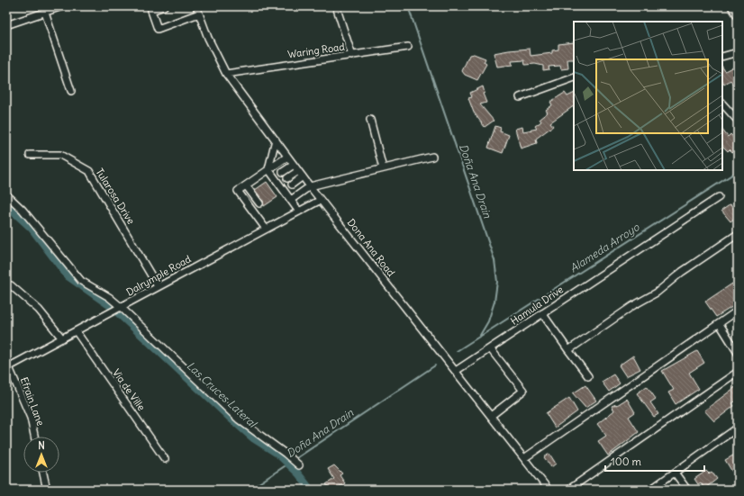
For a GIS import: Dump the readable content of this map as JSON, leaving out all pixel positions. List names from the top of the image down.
{
  "streets": {
    "street": [
      "Waring Road",
      "Tularosa Drive",
      "Dona Ana Road",
      "Dalrymple Road",
      "Hamula Drive",
      "Via de Ville",
      "Efrain Lane"
    ]
  },
  "crossings": [
    ["Waring Road", "Dona Ana Road"],
    ["Tularosa Drive", "Dalrymple Road"],
    ["Dona Ana Road", "Dalrymple Road"],
    ["Dona Ana Road", "Hamula Drive"],
    ["Dalrymple Road", "Via de Ville"],
    ["Dalrymple Road", "Efrain Lane"]
  ],
  "water": ["Doña Ana Drain", "Alameda Arroyo", "Las Cruces Lateral"],
  "scale_bar": "100 m",
  "north": "top"
}
